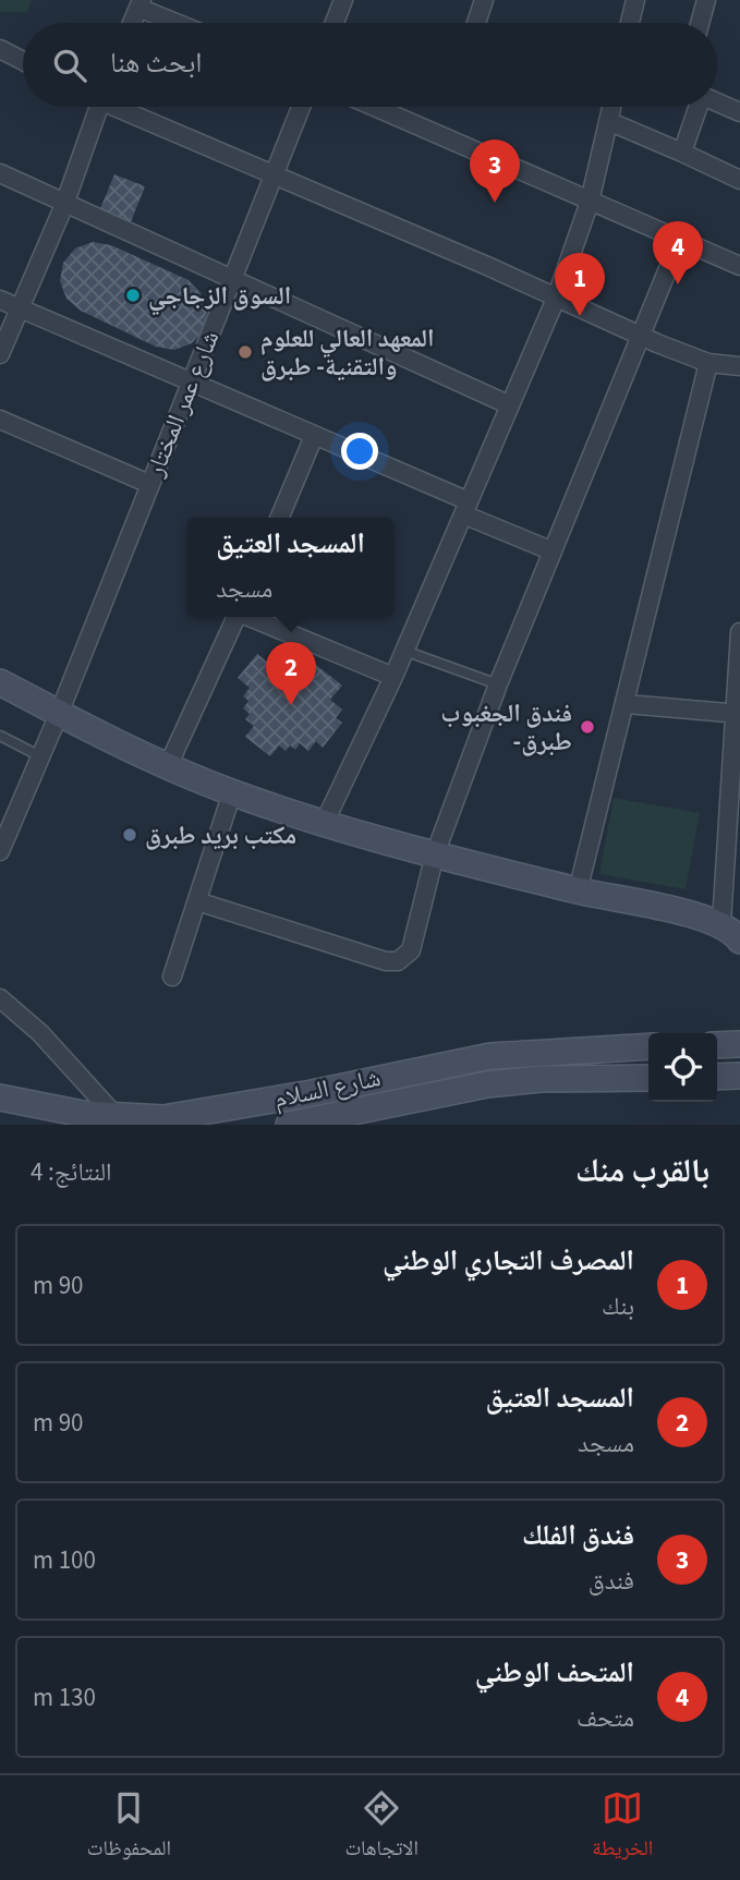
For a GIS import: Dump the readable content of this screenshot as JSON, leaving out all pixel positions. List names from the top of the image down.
{
  "streets": {
    "main road": ["شارع السلام"],
    "street": ["شارع عمر المختار"]
  },
  "places": [
    "السوق الزجاجي",
    "المعهد العالي للعلوم والتقنية- طبرق",
    "فندق الجغبوب -طبرق",
    "مكتب بريد طبرق"
  ],
  "page": {
    "search": "ابحث هنا",
    "pins": [
      "3",
      "4",
      "1",
      "2"
    ],
    "popup": ["المسجد العتيق", "مسجد"],
    "heading": ["بالقرب منك", "النتائج: 4"],
    "list": [
      {
        "mark": "1",
        "name": "المصرف التجاري الوطني",
        "note": "بنك",
        "value": "90 m"
      },
      {
        "mark": "2",
        "name": "المسجد العتيق",
        "note": "مسجد",
        "value": "90 m"
      },
      {
        "mark": "3",
        "name": "فندق الفلك",
        "note": "فندق",
        "value": "100 m"
      },
      {
        "mark": "4",
        "name": "المتحف الوطني",
        "note": "متحف",
        "value": "130 m"
      }
    ],
    "nav": ["الخريطة", "الاتجاهات", "المحفوظات"]
  }
}
